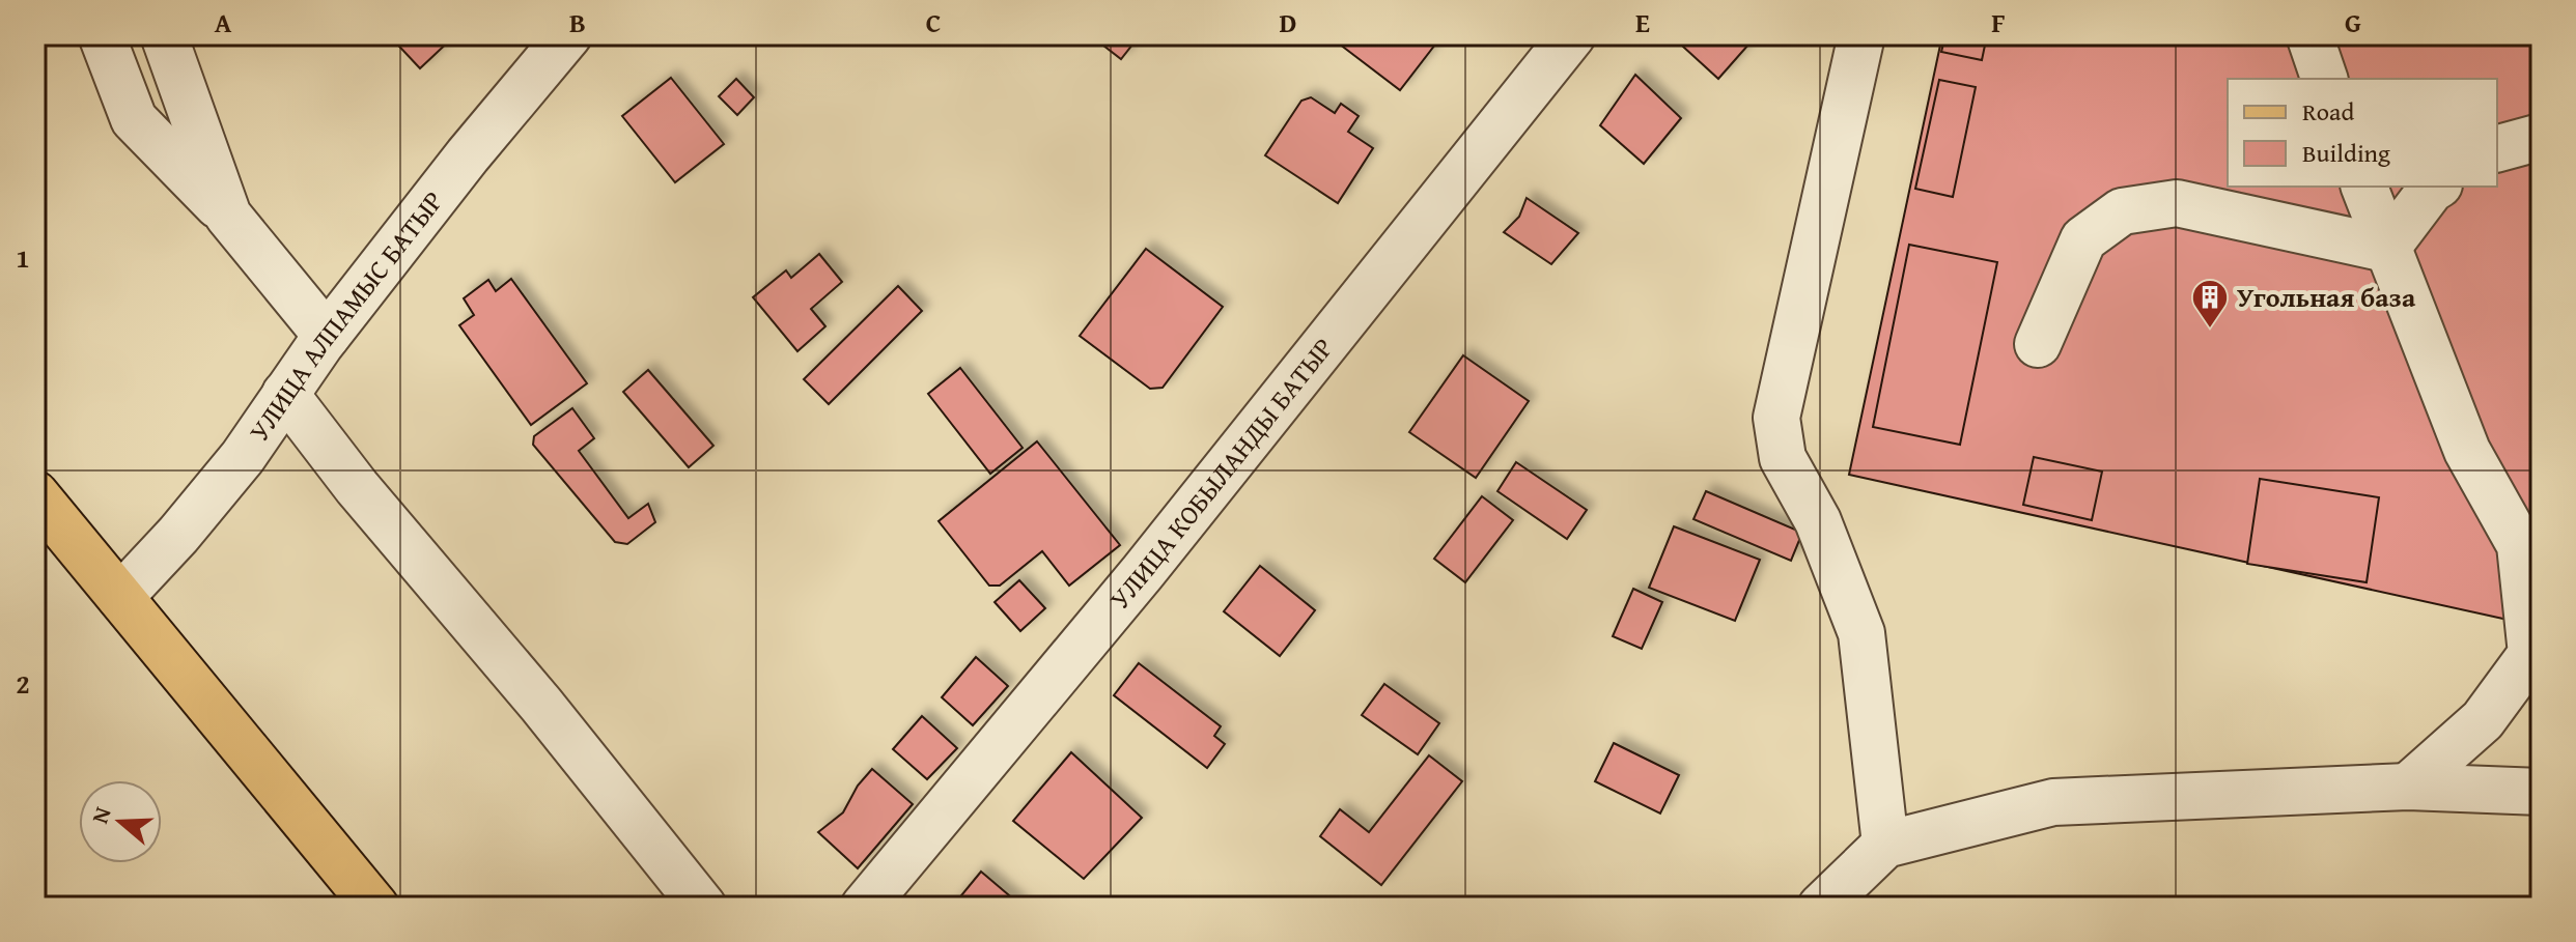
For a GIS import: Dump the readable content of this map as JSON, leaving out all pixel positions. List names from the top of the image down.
{
  "streets": {
    "street": ["УЛИЦА АЛПАМЫС БАТЫР", "УЛИЦА КОБЫЛАНДЫ БАТЫР"]
  },
  "places": {
    "building": ["Угольная база"]
  },
  "legend": ["Road", "Building"],
  "north": "left",
  "grid": {
    "columns": [
      "A",
      "B",
      "C",
      "D",
      "E",
      "F",
      "G"
    ],
    "rows": ["1", "2"]
  }
}
